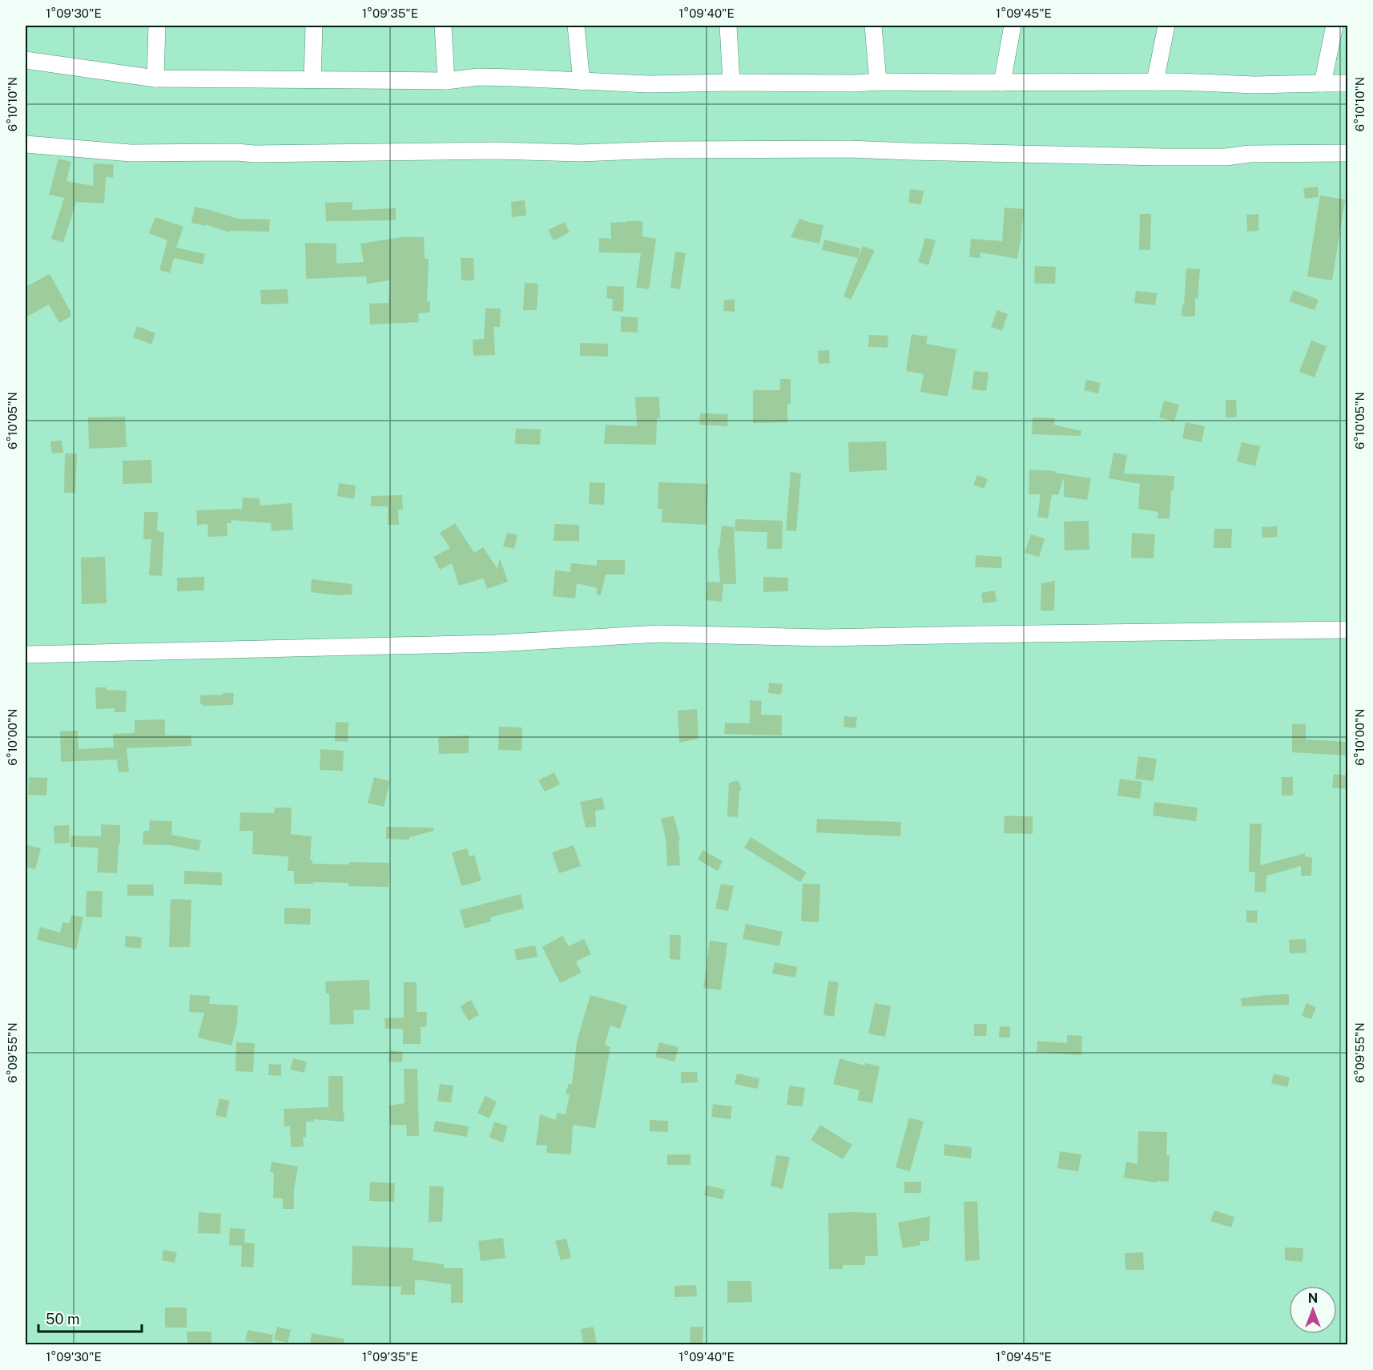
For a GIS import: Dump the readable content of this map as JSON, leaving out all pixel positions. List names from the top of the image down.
{
  "scale_bar": "50 m",
  "north": "top",
  "coordinates": [
    "1°09'30\"E",
    "1°09'35\"E",
    "1°09'40\"E",
    "1°09'45\"E",
    "6°10'10\"N",
    "6°10'05\"N",
    "6°10'00\"N",
    "6°09'55\"N"
  ]
}
